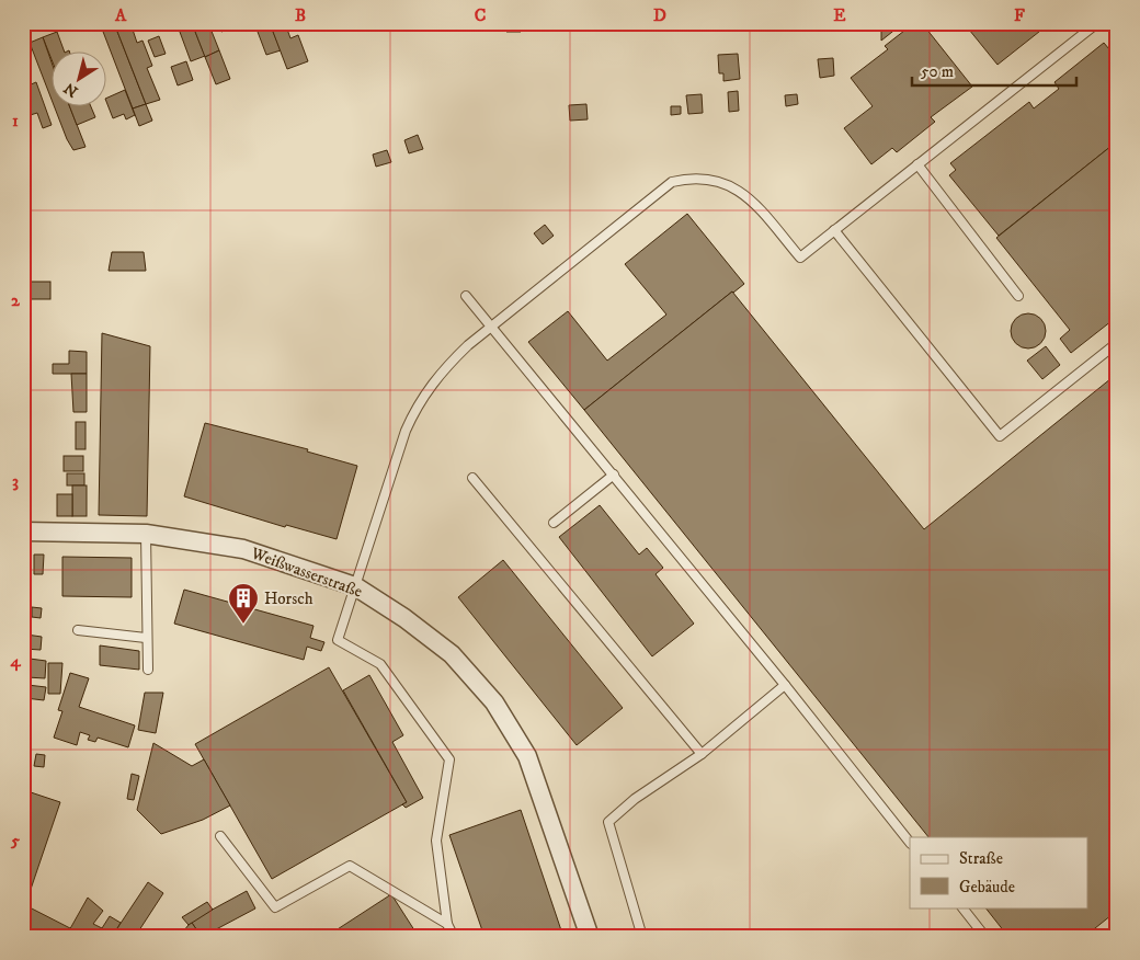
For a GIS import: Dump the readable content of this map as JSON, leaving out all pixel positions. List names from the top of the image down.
{
  "streets": {
    "street": ["Weißwasserstraße"]
  },
  "places": {
    "building": ["Horsch"]
  },
  "legend": ["Straße", "Gebäude"],
  "scale_bar": "50 m",
  "north": "bottom left",
  "grid": {
    "columns": [
      "A",
      "B",
      "C",
      "D",
      "E",
      "F"
    ],
    "rows": [
      "1",
      "2",
      "3",
      "4",
      "5"
    ]
  }
}
